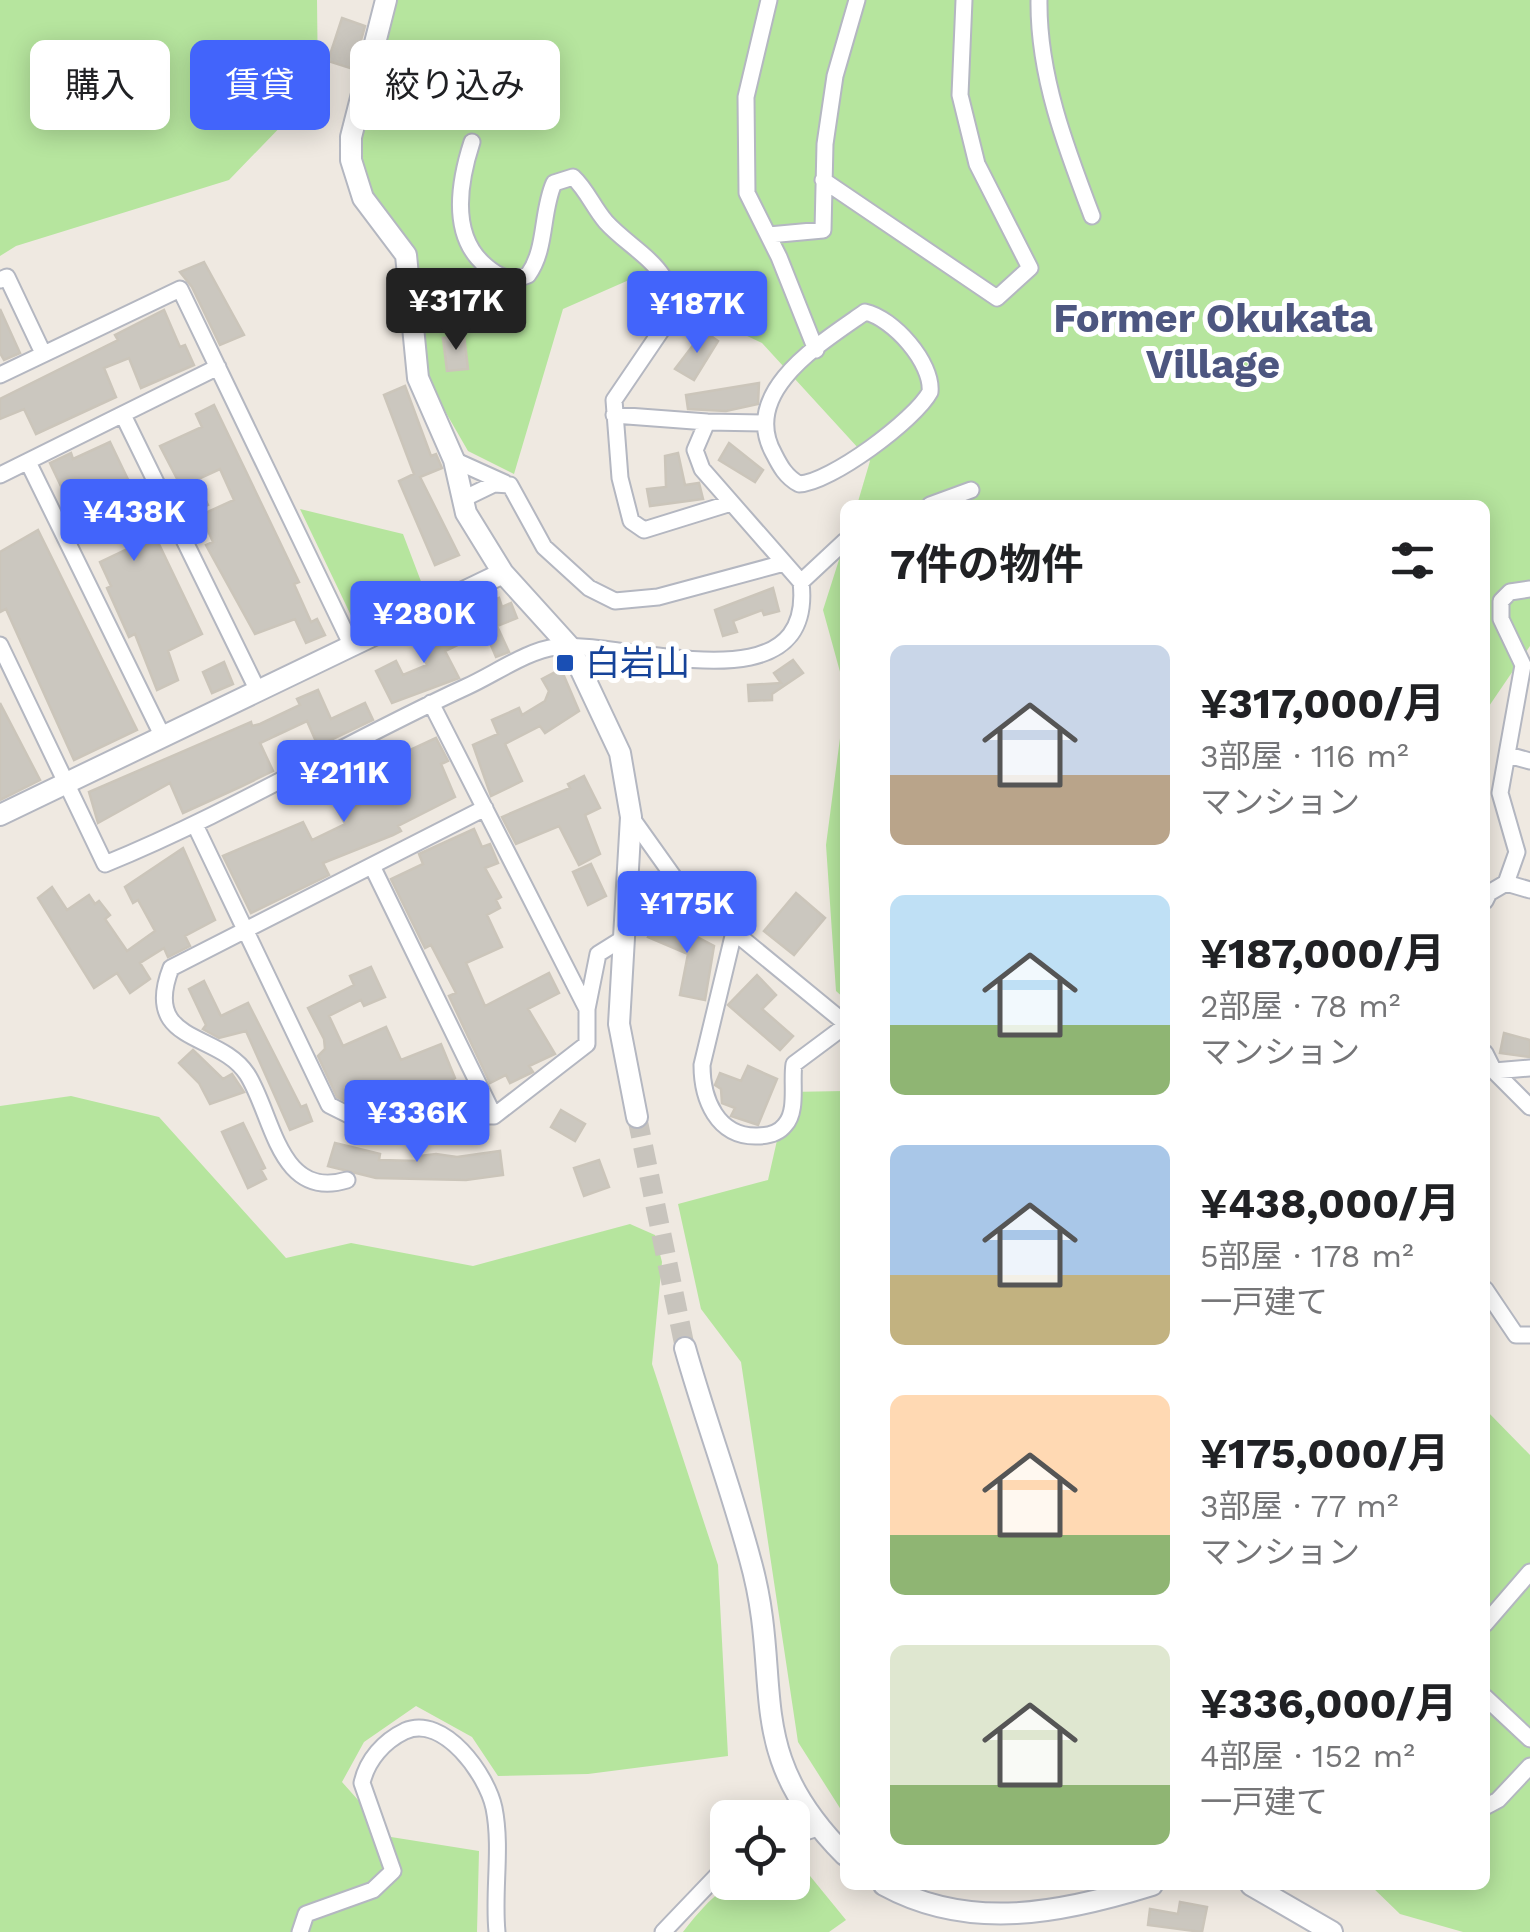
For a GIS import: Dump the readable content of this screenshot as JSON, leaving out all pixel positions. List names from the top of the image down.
{
  "districts": ["Former Okukata Village"],
  "places": {
    "transit": ["白岩山"]
  },
  "page": {
    "chip": ["購入", "賃貸", "絞り込み"],
    "price": [
      "¥317K",
      "¥187K",
      "¥438K",
      "¥280K",
      "¥211K",
      "¥175K",
      "¥336K"
    ],
    "heading": "7件の物件",
    "list": [
      {
        "name": "¥317,000/月",
        "note": "3部屋 · 116 m² · マンション"
      },
      {
        "name": "¥187,000/月",
        "note": "2部屋 · 78 m² · マンション"
      },
      {
        "name": "¥438,000/月",
        "note": "5部屋 · 178 m² · 一戸建て"
      },
      {
        "name": "¥175,000/月",
        "note": "3部屋 · 77 m² · マンション"
      },
      {
        "name": "¥336,000/月",
        "note": "4部屋 · 152 m² · 一戸建て"
      }
    ]
  }
}
